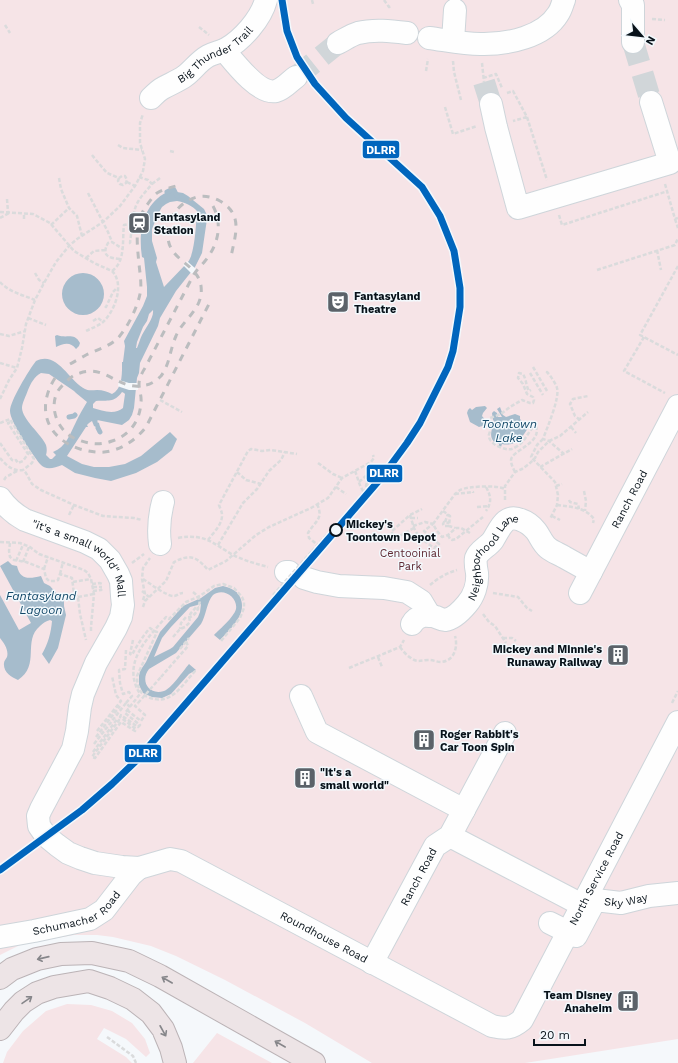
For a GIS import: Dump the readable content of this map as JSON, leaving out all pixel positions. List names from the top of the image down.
{
  "streets": {
    "street": [
      "Big Thunder Trail",
      "Ranch Road",
      "\"it's a small world\" Mall",
      "Neighborhood Lane",
      "North Service Road",
      "Sky Way",
      "Schumacher Road",
      "Roundhouse Road"
    ]
  },
  "crossings": [
    ["Ranch Road", "Neighborhood Lane"],
    ["Ranch Road", "Roundhouse Road"],
    ["\"it's a small world\" Mall", "Schumacher Road"],
    ["\"it's a small world\" Mall", "Roundhouse Road"],
    ["North Service Road", "Sky Way"],
    ["North Service Road", "Roundhouse Road"],
    ["Schumacher Road", "Roundhouse Road"]
  ],
  "water": ["Toontown Lake", "Fantasyland Lagoon"],
  "parks": ["Centooinial Park"],
  "places": {
    "station": ["Fantasyland Station"],
    "theatre": ["Fantasyland Theatre"],
    "other": ["Mickey's Toontown Depot"],
    "building": [
      "Mickey and Minnie's Runaway Railway",
      "Roger Rabbit's Car Toon Spin",
      "\"it's a small world\"",
      "Team Disney Anaheim"
    ]
  },
  "lines": ["transit line DLRR"],
  "scale_bar": "20 m",
  "north": "bottom right"
}
